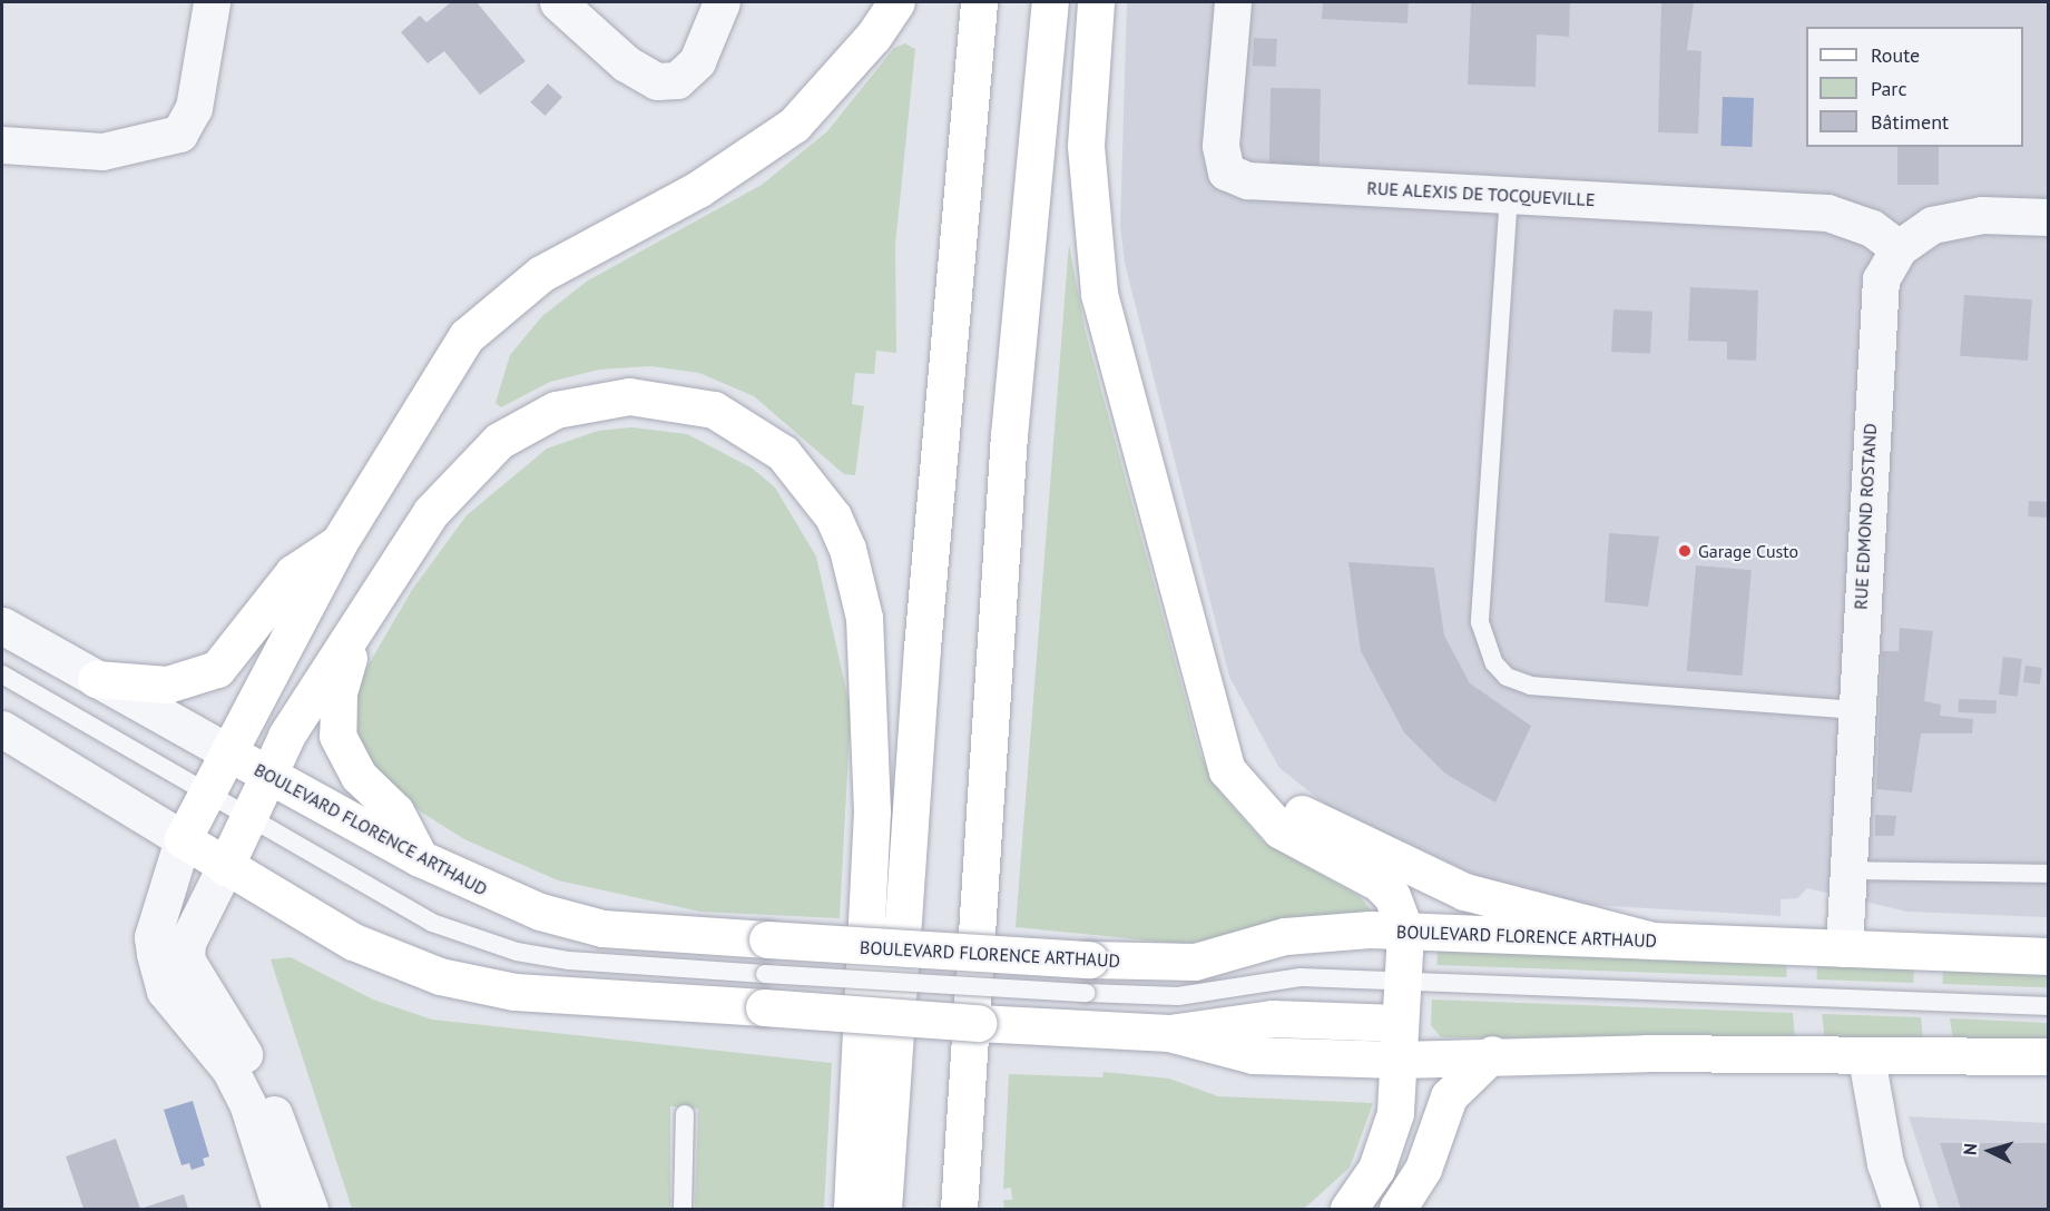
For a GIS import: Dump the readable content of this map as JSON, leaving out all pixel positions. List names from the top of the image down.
{
  "streets": {
    "main road": ["BOULEVARD FLORENCE ARTHAUD"],
    "street": ["RUE ALEXIS DE TOCQUEVILLE", "RUE EDMOND ROSTAND"]
  },
  "crossings": [
    ["RUE ALEXIS DE TOCQUEVILLE", "RUE EDMOND ROSTAND"],
    ["RUE EDMOND ROSTAND", "BOULEVARD FLORENCE ARTHAUD"]
  ],
  "places": ["Garage Custo"],
  "legend": ["Route", "Parc", "Bâtiment"],
  "north": "left"
}
